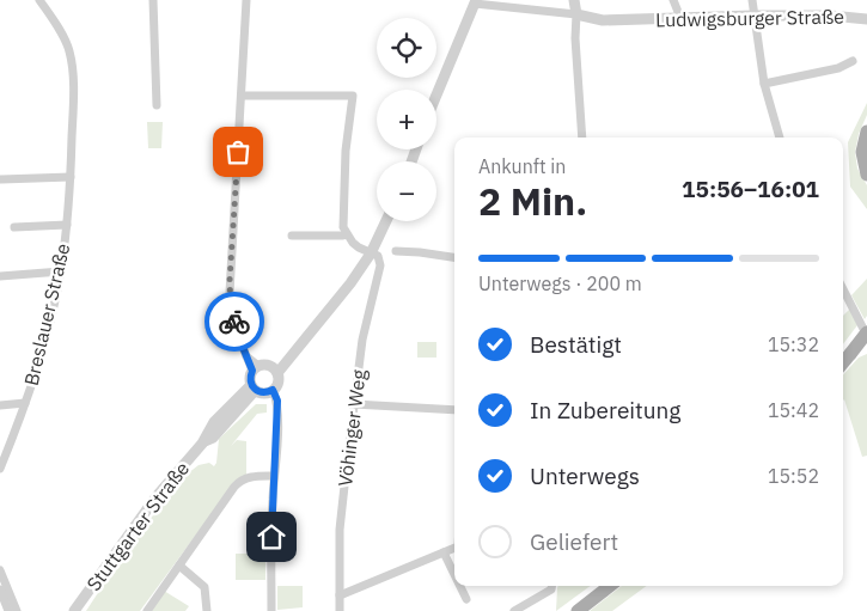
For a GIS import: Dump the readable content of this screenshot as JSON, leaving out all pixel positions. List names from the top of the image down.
{
  "streets": {
    "street": [
      "Ludwigsburger Straße",
      "Breslauer Straße",
      "Vöhinger Weg",
      "Stuttgarter Straße"
    ]
  },
  "page": {
    "map_buttons": ["+", "−"],
    "heading": ["2 Min.", "Ankunft in", "15:56–16:01"],
    "bar": "Unterwegs · 200 m",
    "list": [
      ["Bestätigt", "15:32"],
      ["In Zubereitung", "15:42"],
      ["Unterwegs", "15:52"],
      "Geliefert"
    ]
  }
}
